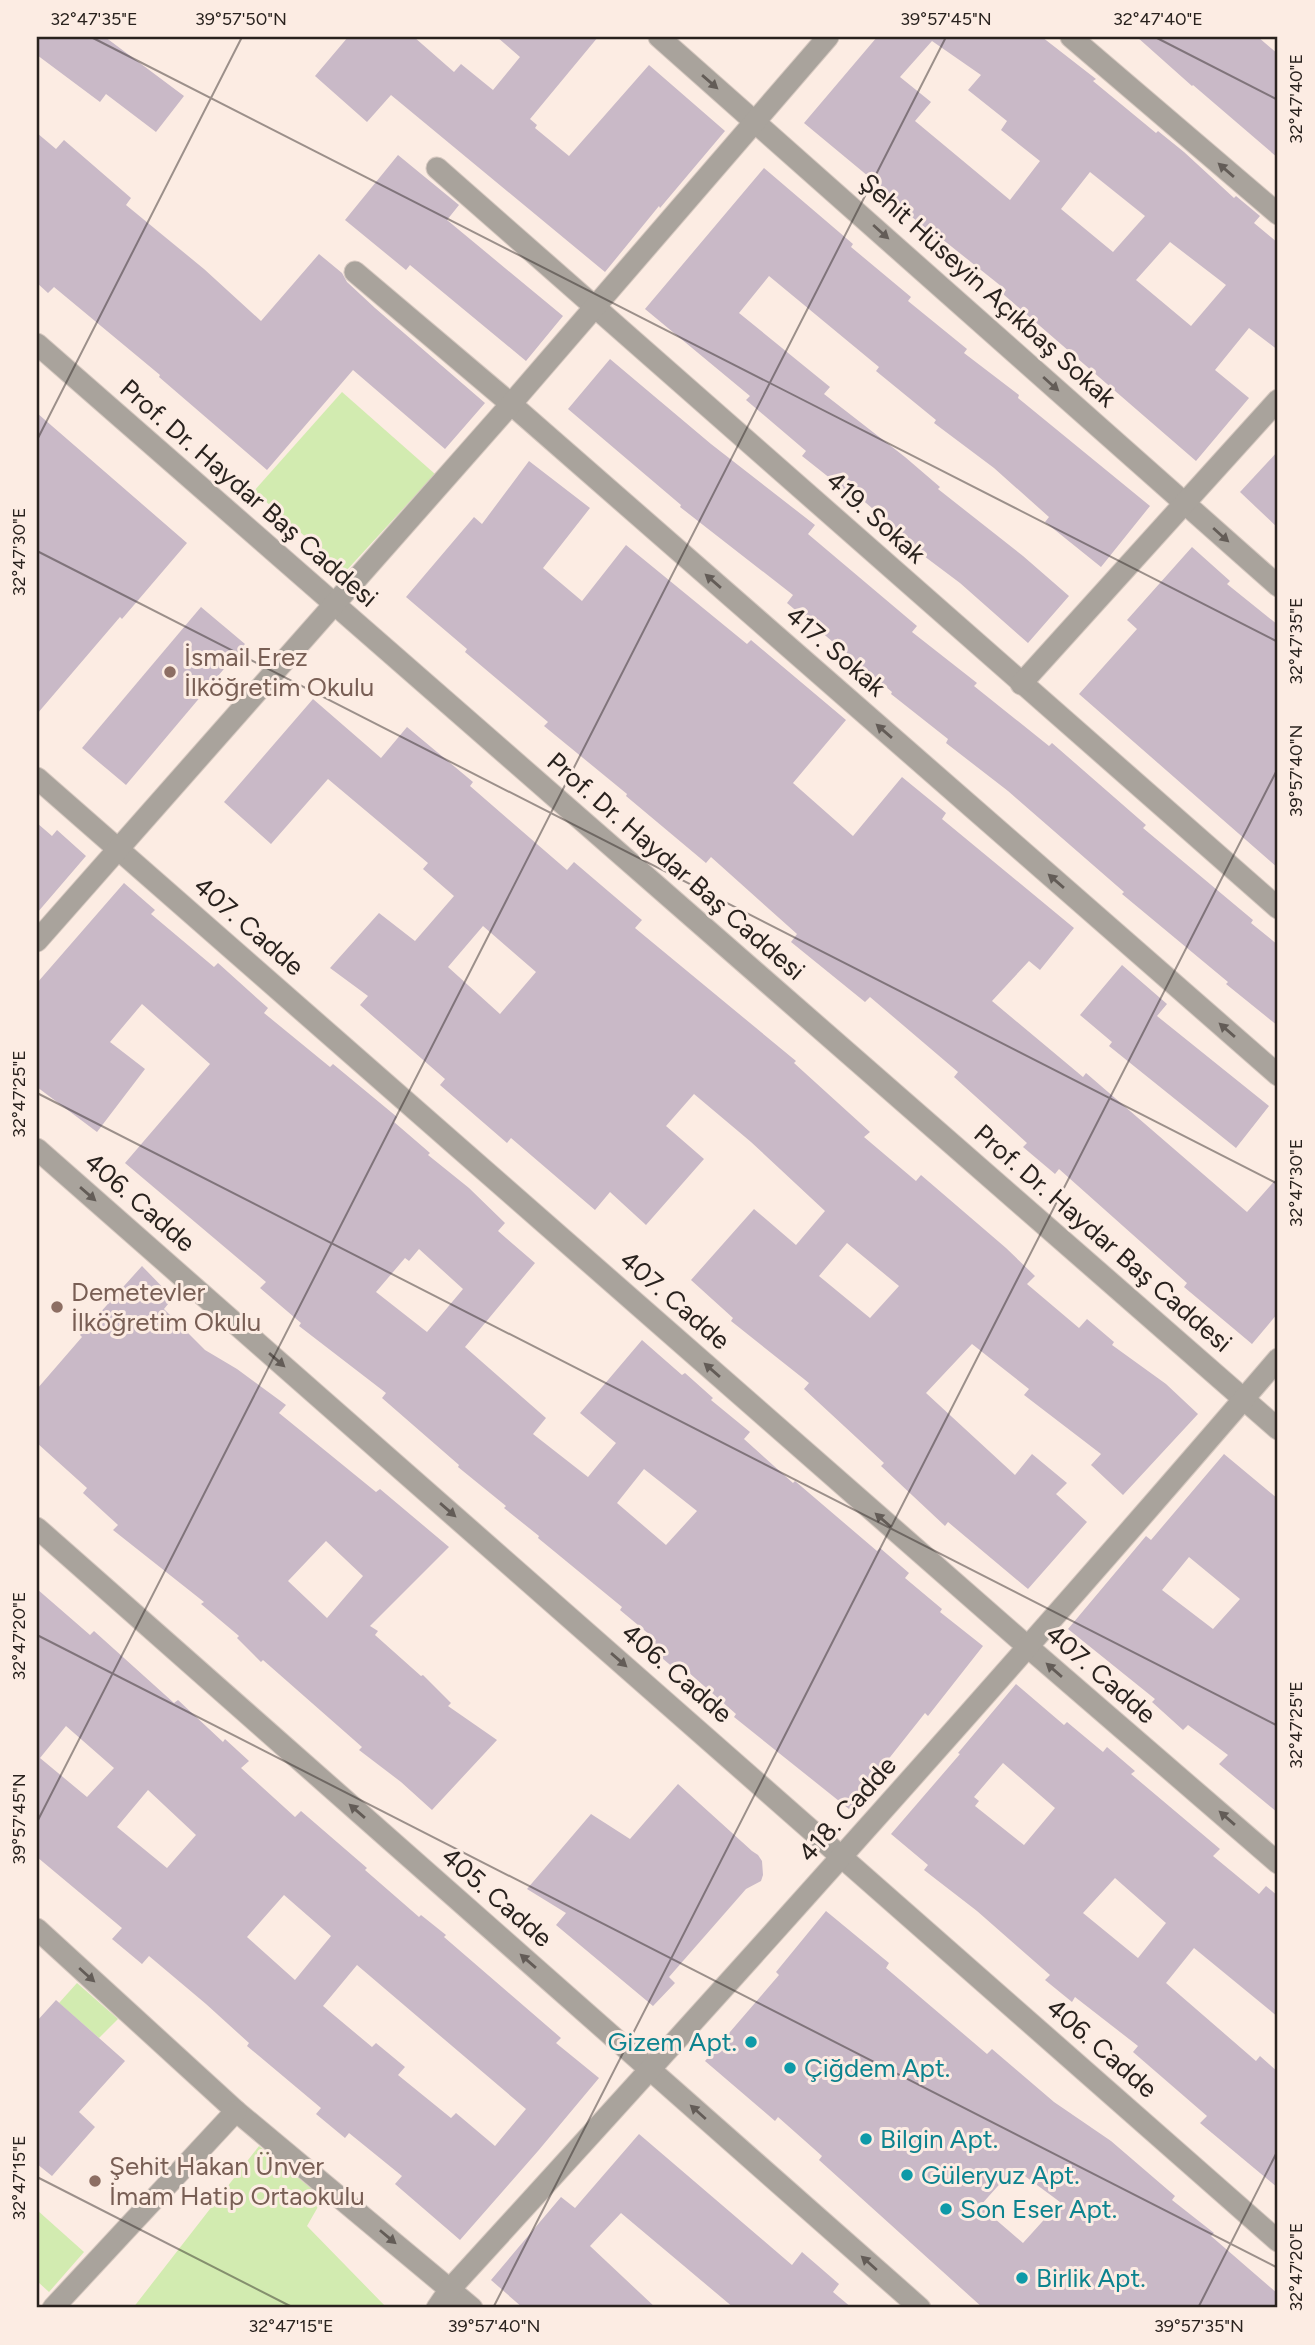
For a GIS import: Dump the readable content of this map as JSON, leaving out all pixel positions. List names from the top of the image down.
{
  "streets": {
    "street": [
      "Şehit Hüseyin Açıkbaş Sokak",
      "Prof. Dr. Haydar Baş Caddesi",
      "419. Sokak",
      "417. Sokak",
      "407. Cadde",
      "406. Cadde",
      "418. Cadde",
      "405. Cadde"
    ]
  },
  "crossings": [
    ["Prof. Dr. Haydar Baş Caddesi", "418. Cadde"],
    ["407. Cadde", "418. Cadde"],
    ["406. Cadde", "418. Cadde"],
    ["418. Cadde", "405. Cadde"]
  ],
  "one_way": [
    "Şehit Hüseyin Açıkbaş Sokak",
    "417. Sokak",
    "407. Cadde",
    "406. Cadde",
    "405. Cadde"
  ],
  "places": [
    "İsmail Erez İlköğretim Okulu",
    "Demetevler İlköğretim Okulu",
    "Gizem Apt.",
    "Çiğdem Apt.",
    "Bilgin Apt.",
    "Güleryuz Apt.",
    "Şehit Hakan Ünver İmam Hatip Ortaokulu",
    "Son Eser Apt.",
    "Birlik Apt."
  ],
  "coordinates": [
    "32°47'35\"E",
    "39°57'50\"N",
    "39°57'45\"N",
    "32°47'40\"E",
    "32°47'30\"E",
    "39°57'40\"N",
    "32°47'25\"E",
    "32°47'20\"E",
    "32°47'15\"E",
    "39°57'35\"N"
  ]
}
